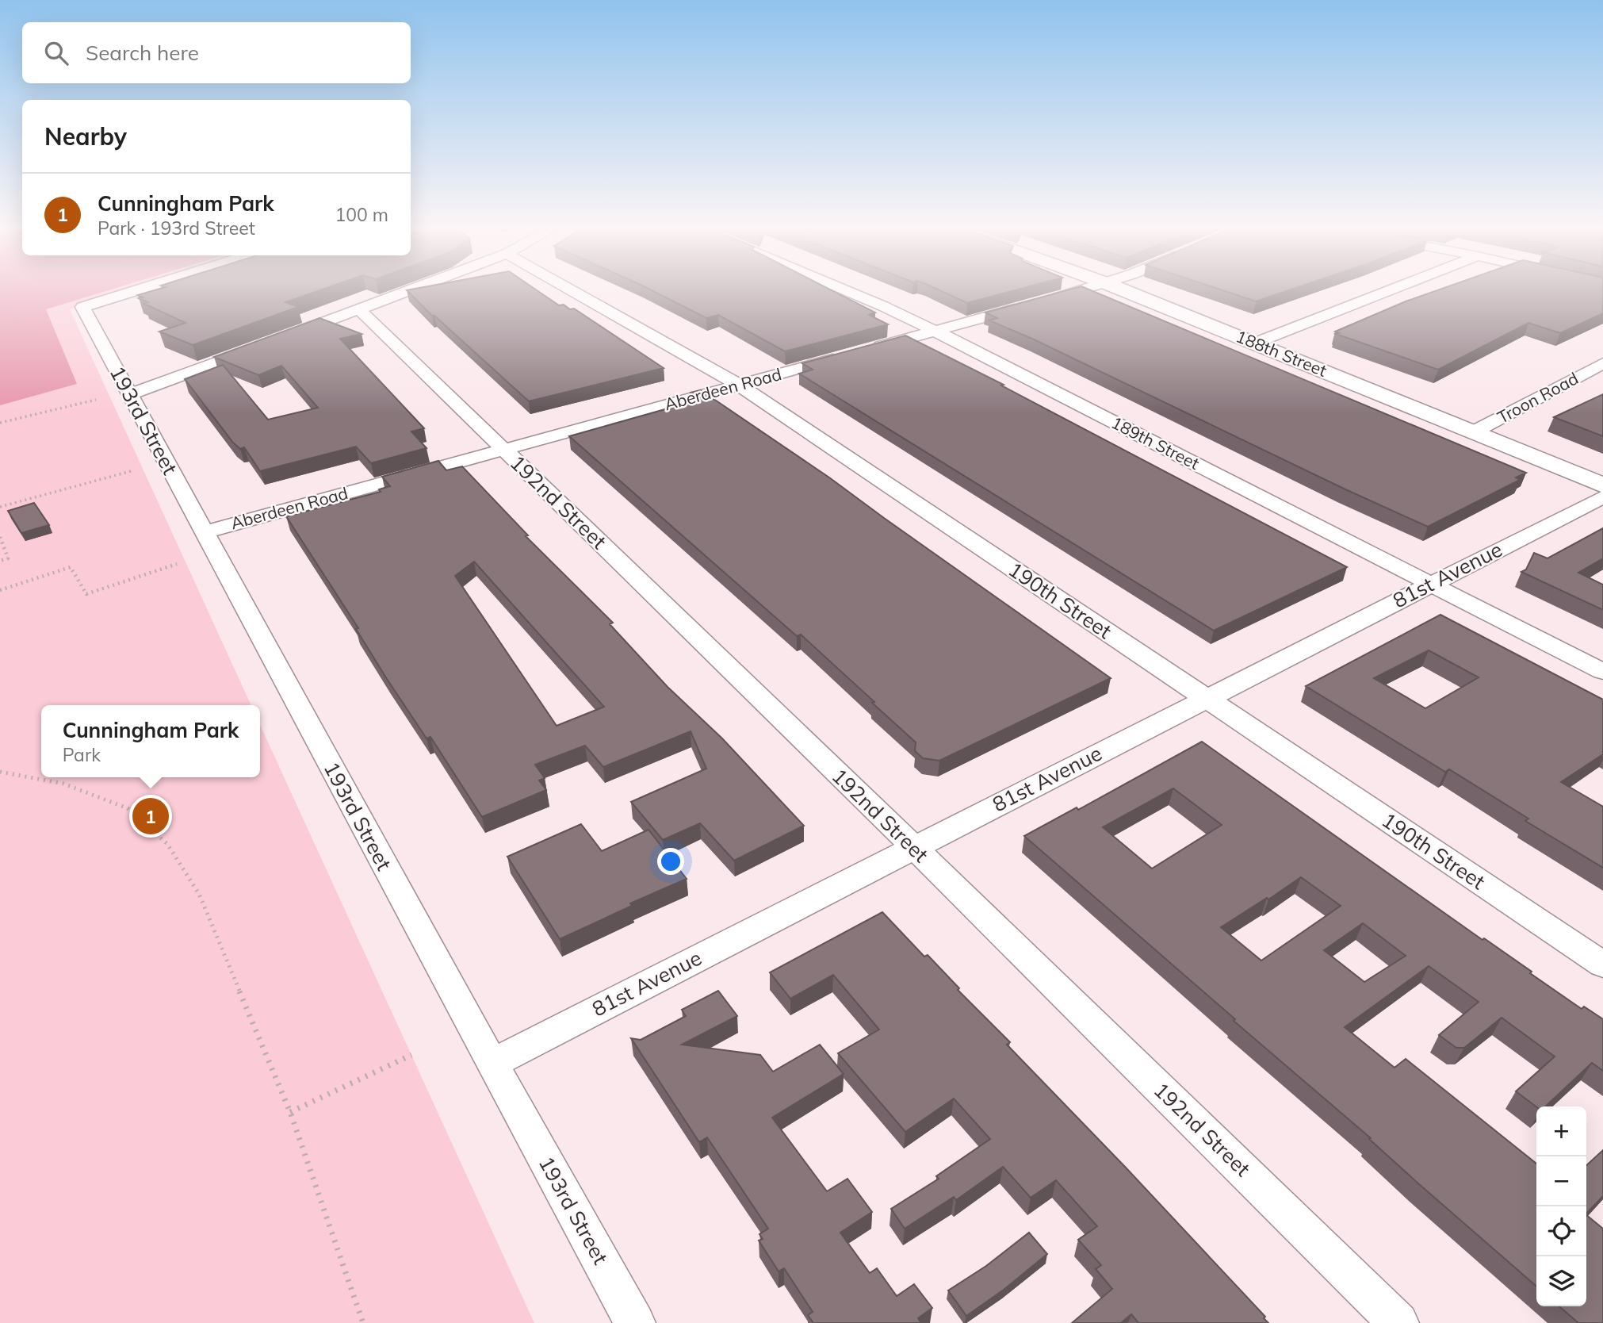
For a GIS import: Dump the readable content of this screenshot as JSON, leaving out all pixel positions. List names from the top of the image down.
{
  "streets": {
    "street": [
      "188th Street",
      "Aberdeen Road",
      "Troon Road",
      "193rd Street",
      "189th Street",
      "192nd Street",
      "81st Avenue",
      "190th Street"
    ]
  },
  "crossings": [
    ["188th Street", "Troon Road"],
    ["Aberdeen Road", "193rd Street"],
    ["Aberdeen Road", "192nd Street"],
    ["Aberdeen Road", "190th Street"],
    ["193rd Street", "81st Avenue"],
    ["189th Street", "81st Avenue"],
    ["192nd Street", "81st Avenue"],
    ["81st Avenue", "190th Street"]
  ],
  "page": {
    "search": "Search here",
    "heading": "Nearby",
    "list": [
      {
        "mark": "1",
        "name": "Cunningham Park",
        "note": "Park · 193rd Street",
        "value": "100 m"
      }
    ],
    "popup": ["Cunningham Park", "Park"],
    "pins": "1",
    "map_buttons": ["+", "−"]
  }
}
